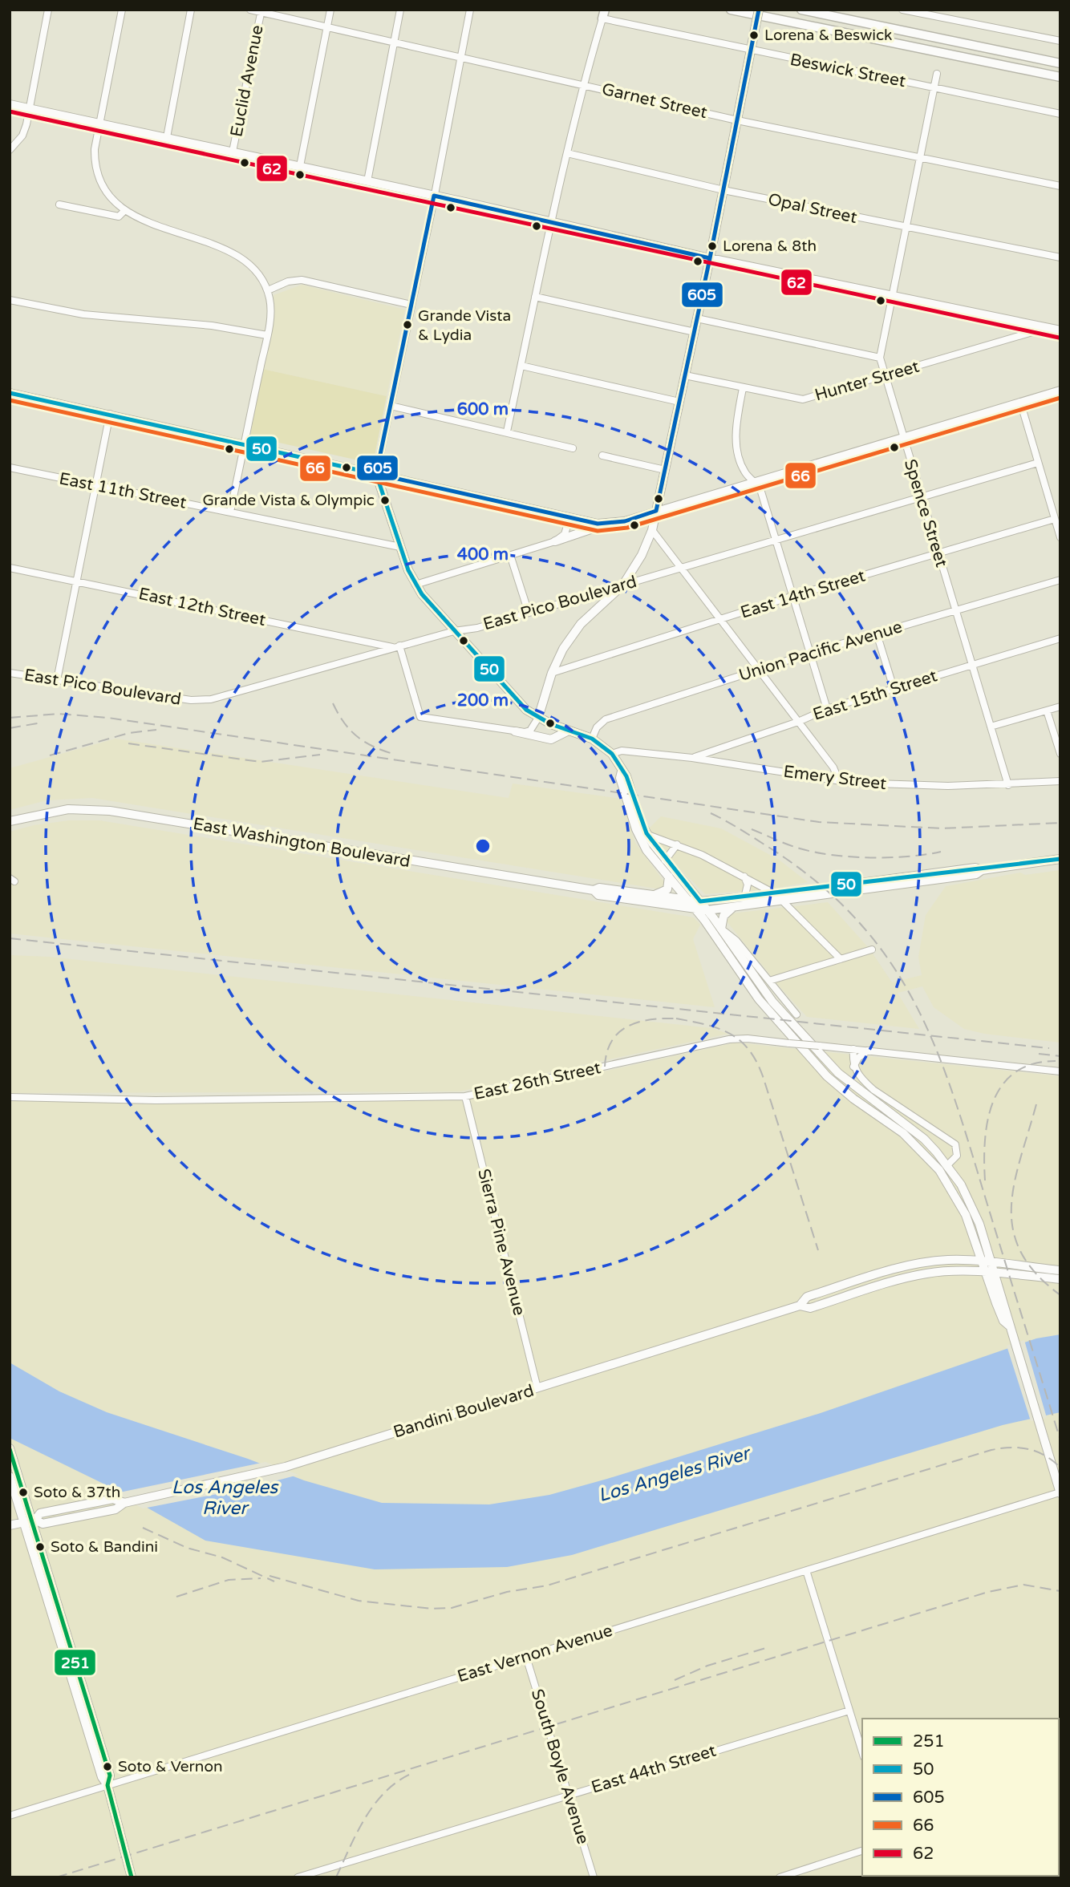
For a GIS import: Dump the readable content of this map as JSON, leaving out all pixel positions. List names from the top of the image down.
{
  "streets": {
    "main road": ["East Washington Boulevard", "Bandini Boulevard"],
    "street": [
      "Beswick Street",
      "Euclid Avenue",
      "Garnet Street",
      "Opal Street",
      "Hunter Street",
      "East 11th Street",
      "Spence Street",
      "East 14th Street",
      "East Pico Boulevard",
      "East 12th Street",
      "Union Pacific Avenue",
      "East 15th Street",
      "Emery Street",
      "East 26th Street",
      "Sierra Pine Avenue",
      "East Vernon Avenue",
      "South Boyle Avenue",
      "East 44th Street"
    ]
  },
  "crossings": [
    ["Beswick Street", "Spence Street"],
    ["Euclid Avenue", "Garnet Street"],
    ["Garnet Street", "Spence Street"],
    ["Opal Street", "Spence Street"],
    ["Hunter Street", "Spence Street"],
    ["Spence Street", "East 14th Street"],
    ["Spence Street", "East Pico Boulevard"],
    ["Spence Street", "Union Pacific Avenue"],
    ["Spence Street", "East 15th Street"],
    ["Spence Street", "Emery Street"],
    ["East Pico Boulevard", "East 12th Street"],
    ["East 15th Street", "Emery Street"],
    ["East 26th Street", "Sierra Pine Avenue"],
    ["Sierra Pine Avenue", "Bandini Boulevard"],
    ["East Vernon Avenue", "South Boyle Avenue"],
    ["South Boyle Avenue", "East 44th Street"]
  ],
  "water": ["Los Angeles River"],
  "places": [
    "Lorena & Beswick",
    "Lorena & 8th",
    "Grande Vista & Lydia",
    "Grande Vista & Olympic",
    "Soto & 37th",
    "Soto & Bandini",
    "Soto & Vernon"
  ],
  "lines": [
    "transit line 605",
    "transit line 62",
    "transit line 50",
    "transit line 66",
    "transit line 251"
  ],
  "legend": [
    "251",
    "50",
    "605",
    "66",
    "62"
  ],
  "rings": ["600 m", "400 m", "200 m"]
}
